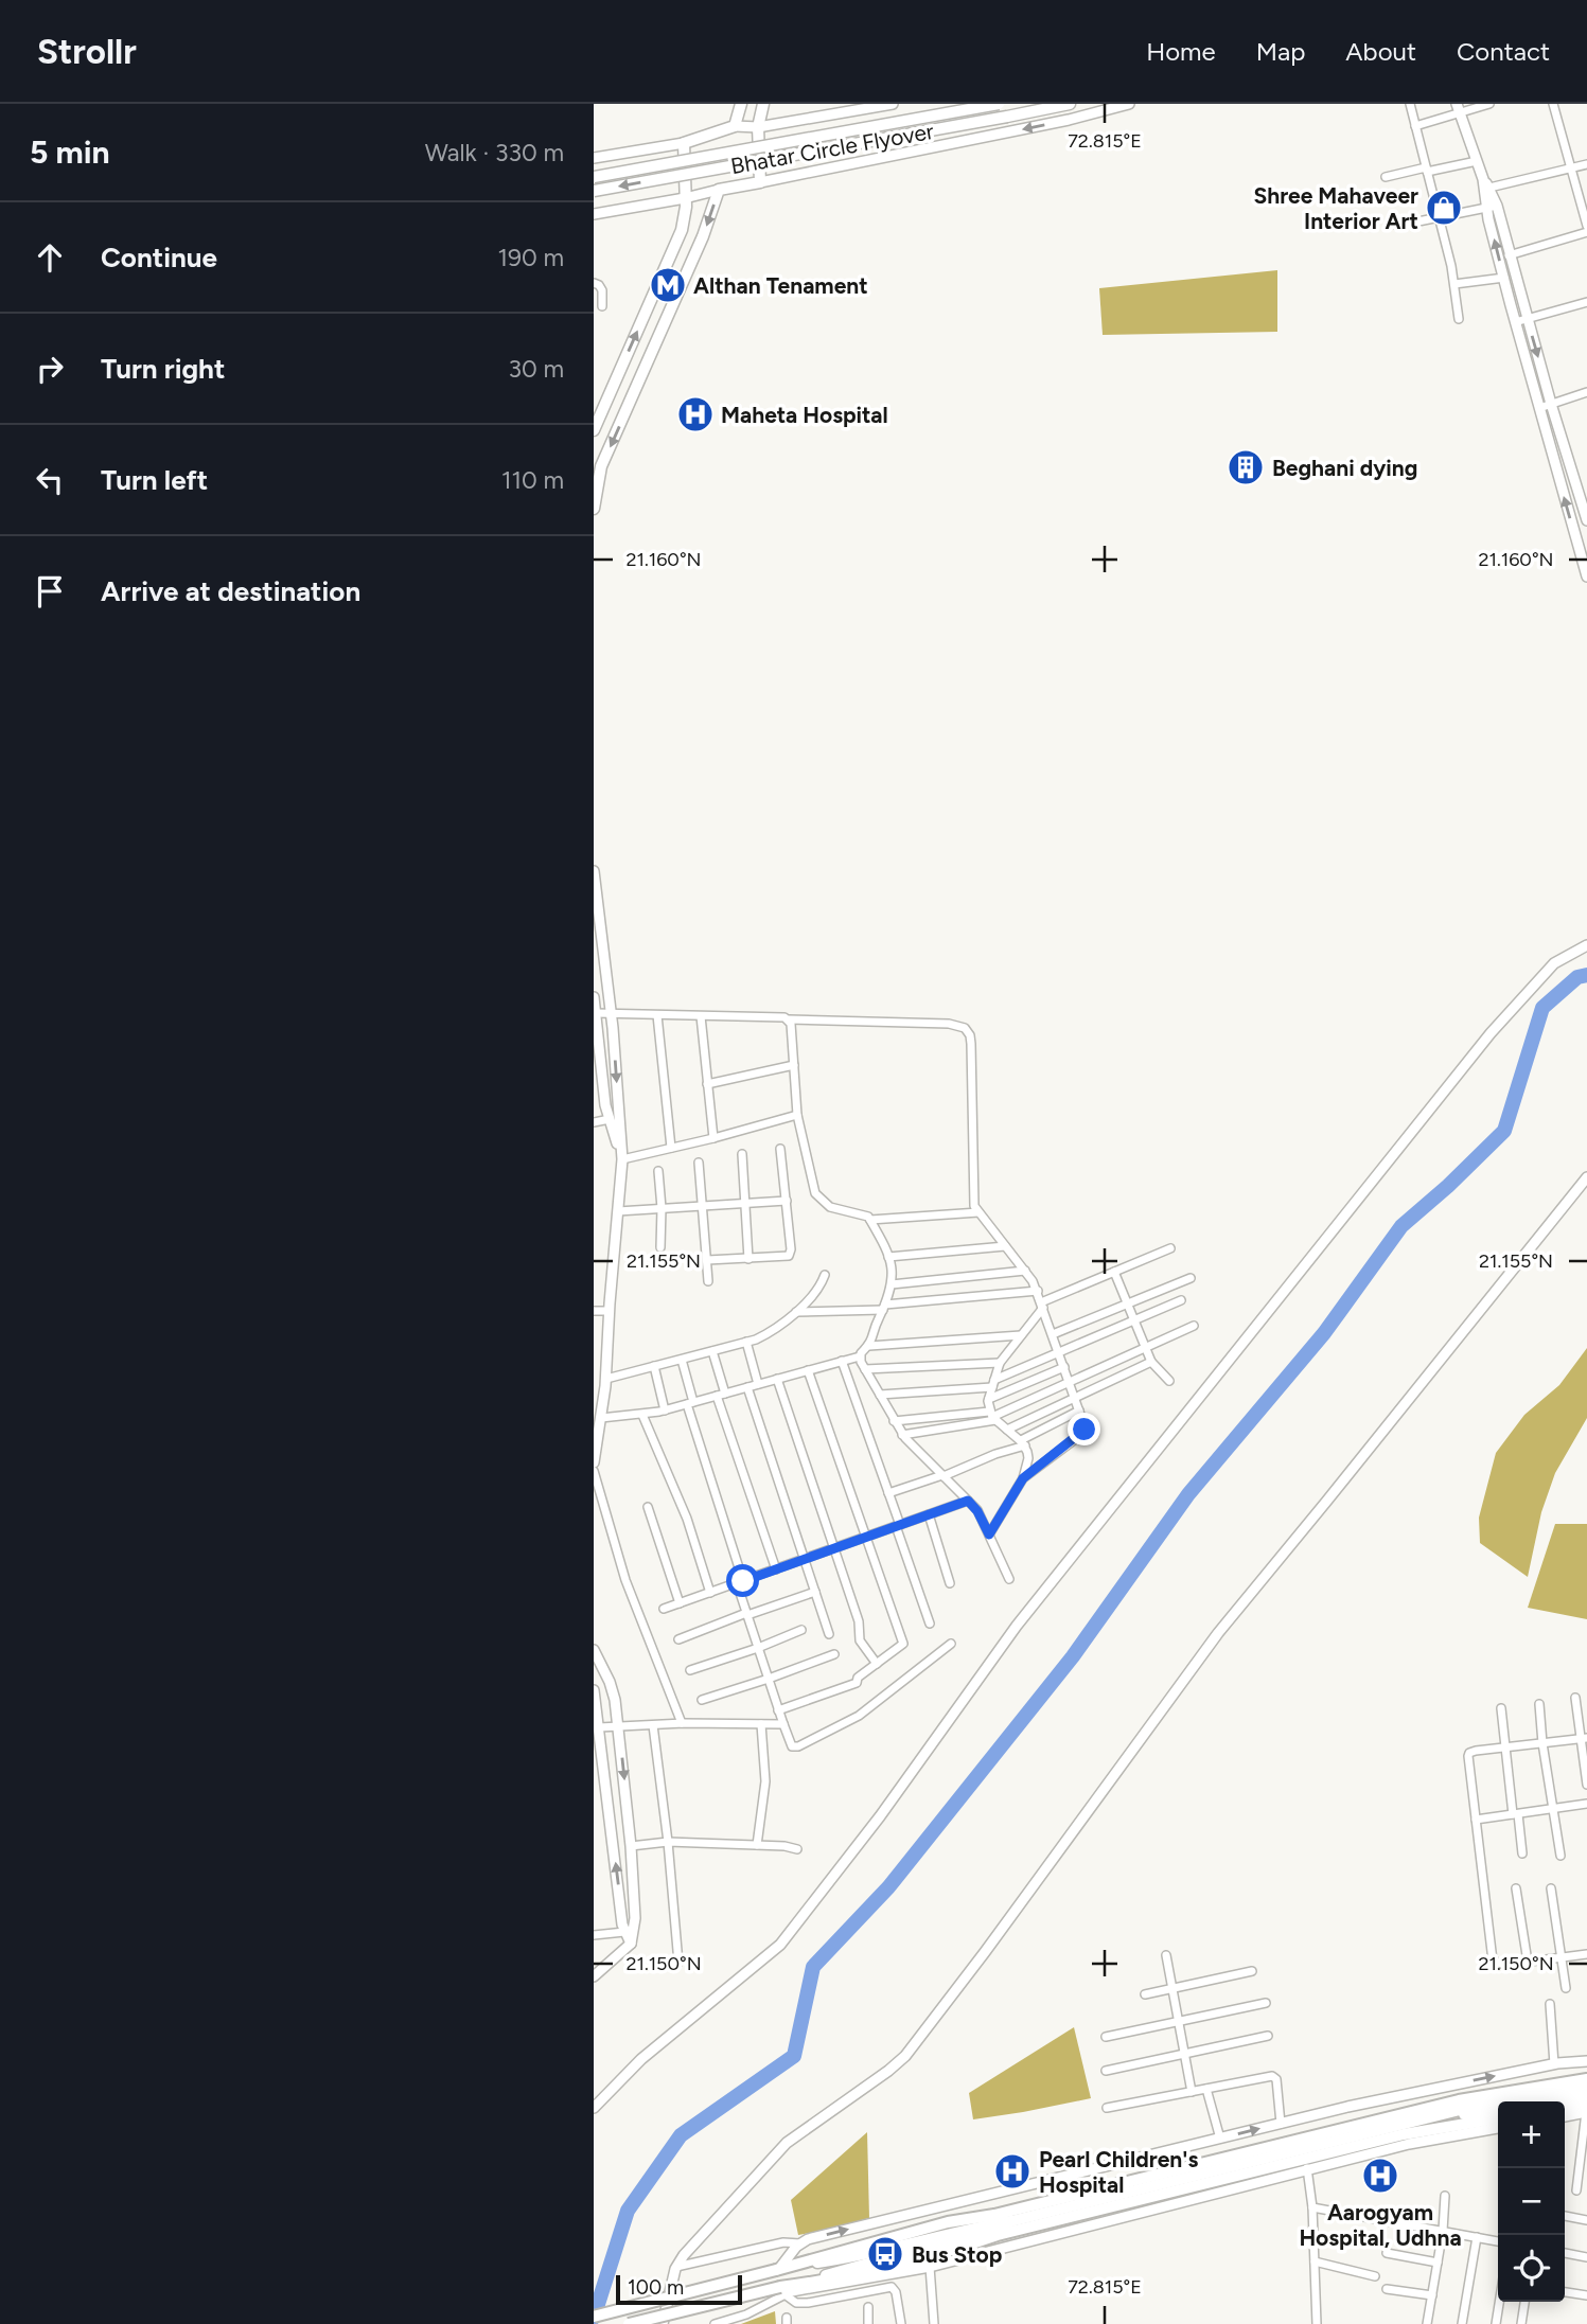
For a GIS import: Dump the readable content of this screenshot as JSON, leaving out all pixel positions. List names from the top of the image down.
{
  "streets": {
    "main road": ["Bhatar Circle Flyover"]
  },
  "places": {
    "shop": ["Shree Mahaveer Interior Art"],
    "metro station": ["Althan Tenament"],
    "hospital": ["Maheta Hospital", "Pearl Children's Hospital", "Aarogyam Hospital, Udhna"],
    "building": ["Beghani dying"],
    "bus stop": ["Bus Stop"]
  },
  "scale_bar": "100 m",
  "page": {
    "header": "Strollr",
    "nav": [
      "Home",
      "Map",
      "About",
      "Contact"
    ],
    "heading": ["5 min", "Walk · 330 m"],
    "list": [
      ["Continue", "190 m"],
      ["Turn right", "30 m"],
      ["Turn left", "110 m"],
      "Arrive at destination"
    ],
    "map_buttons": ["+", "−"],
    "scale": "100 m"
  },
  "coordinates": [
    "72.815°E",
    "21.160°N",
    "21.155°N",
    "21.150°N"
  ]
}
